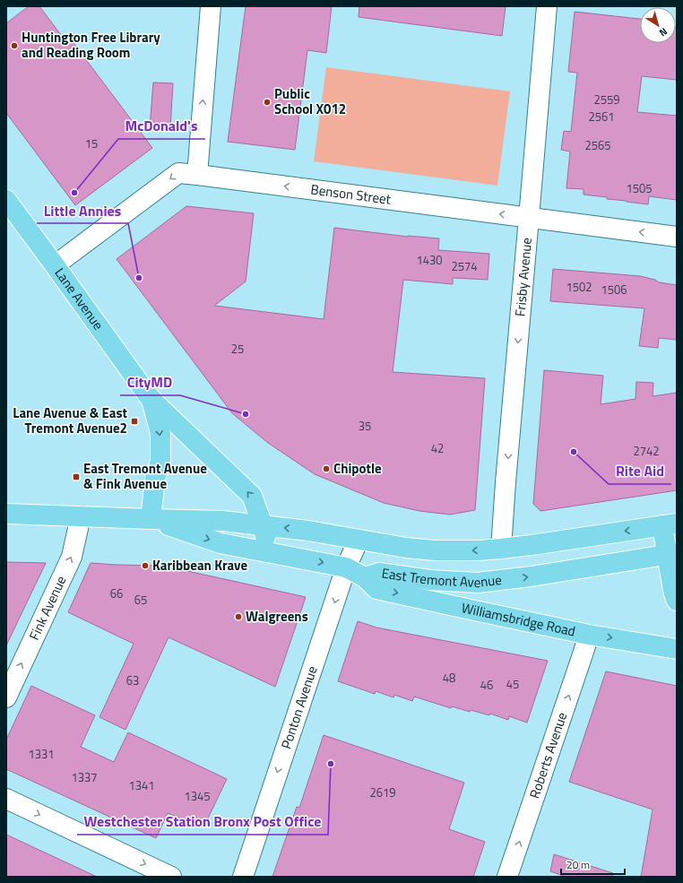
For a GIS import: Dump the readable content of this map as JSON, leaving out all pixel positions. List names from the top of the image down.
{
  "streets": {
    "main road": ["Lane Avenue", "East Tremont Avenue", "Williamsbridge Road"],
    "street": [
      "Benson Street",
      "Frisby Avenue",
      "Fink Avenue",
      "Ponton Avenue",
      "Roberts Avenue"
    ]
  },
  "crossings": [
    ["Benson Street", "Frisby Avenue"],
    ["Benson Street", "Lane Avenue"],
    ["Frisby Avenue", "East Tremont Avenue"],
    ["Lane Avenue", "East Tremont Avenue"],
    ["East Tremont Avenue", "Fink Avenue"],
    ["East Tremont Avenue", "Williamsbridge Road"],
    ["East Tremont Avenue", "Ponton Avenue"],
    ["Williamsbridge Road", "Roberts Avenue"]
  ],
  "one_way": [
    "Benson Street",
    "Frisby Avenue",
    "Fink Avenue",
    "Williamsbridge Road",
    "Ponton Avenue",
    "Roberts Avenue"
  ],
  "places": {
    "other": [
      "Huntington Free Library and Reading Room",
      "Public School X012",
      "McDonald's",
      "Little Annies",
      "CityMD",
      "Rite Aid",
      "Chipotle",
      "Karibbean Krave",
      "Walgreens",
      "Westchester Station Bronx Post Office"
    ],
    "transit": ["Lane Avenue & East Tremont Avenue2", "East Tremont Avenue & Fink Avenue"]
  },
  "house_numbers": [
    "2559",
    "2561",
    "15",
    "2565",
    "1505",
    "1430",
    "2574",
    "1502",
    "1506",
    "25",
    "35",
    "42",
    "2742",
    "66",
    "65",
    "48",
    "63",
    "45",
    "46",
    "1331",
    "1337",
    "1341",
    "2619",
    "1345"
  ],
  "scale_bar": "20 m",
  "north": "bottom right"
}
